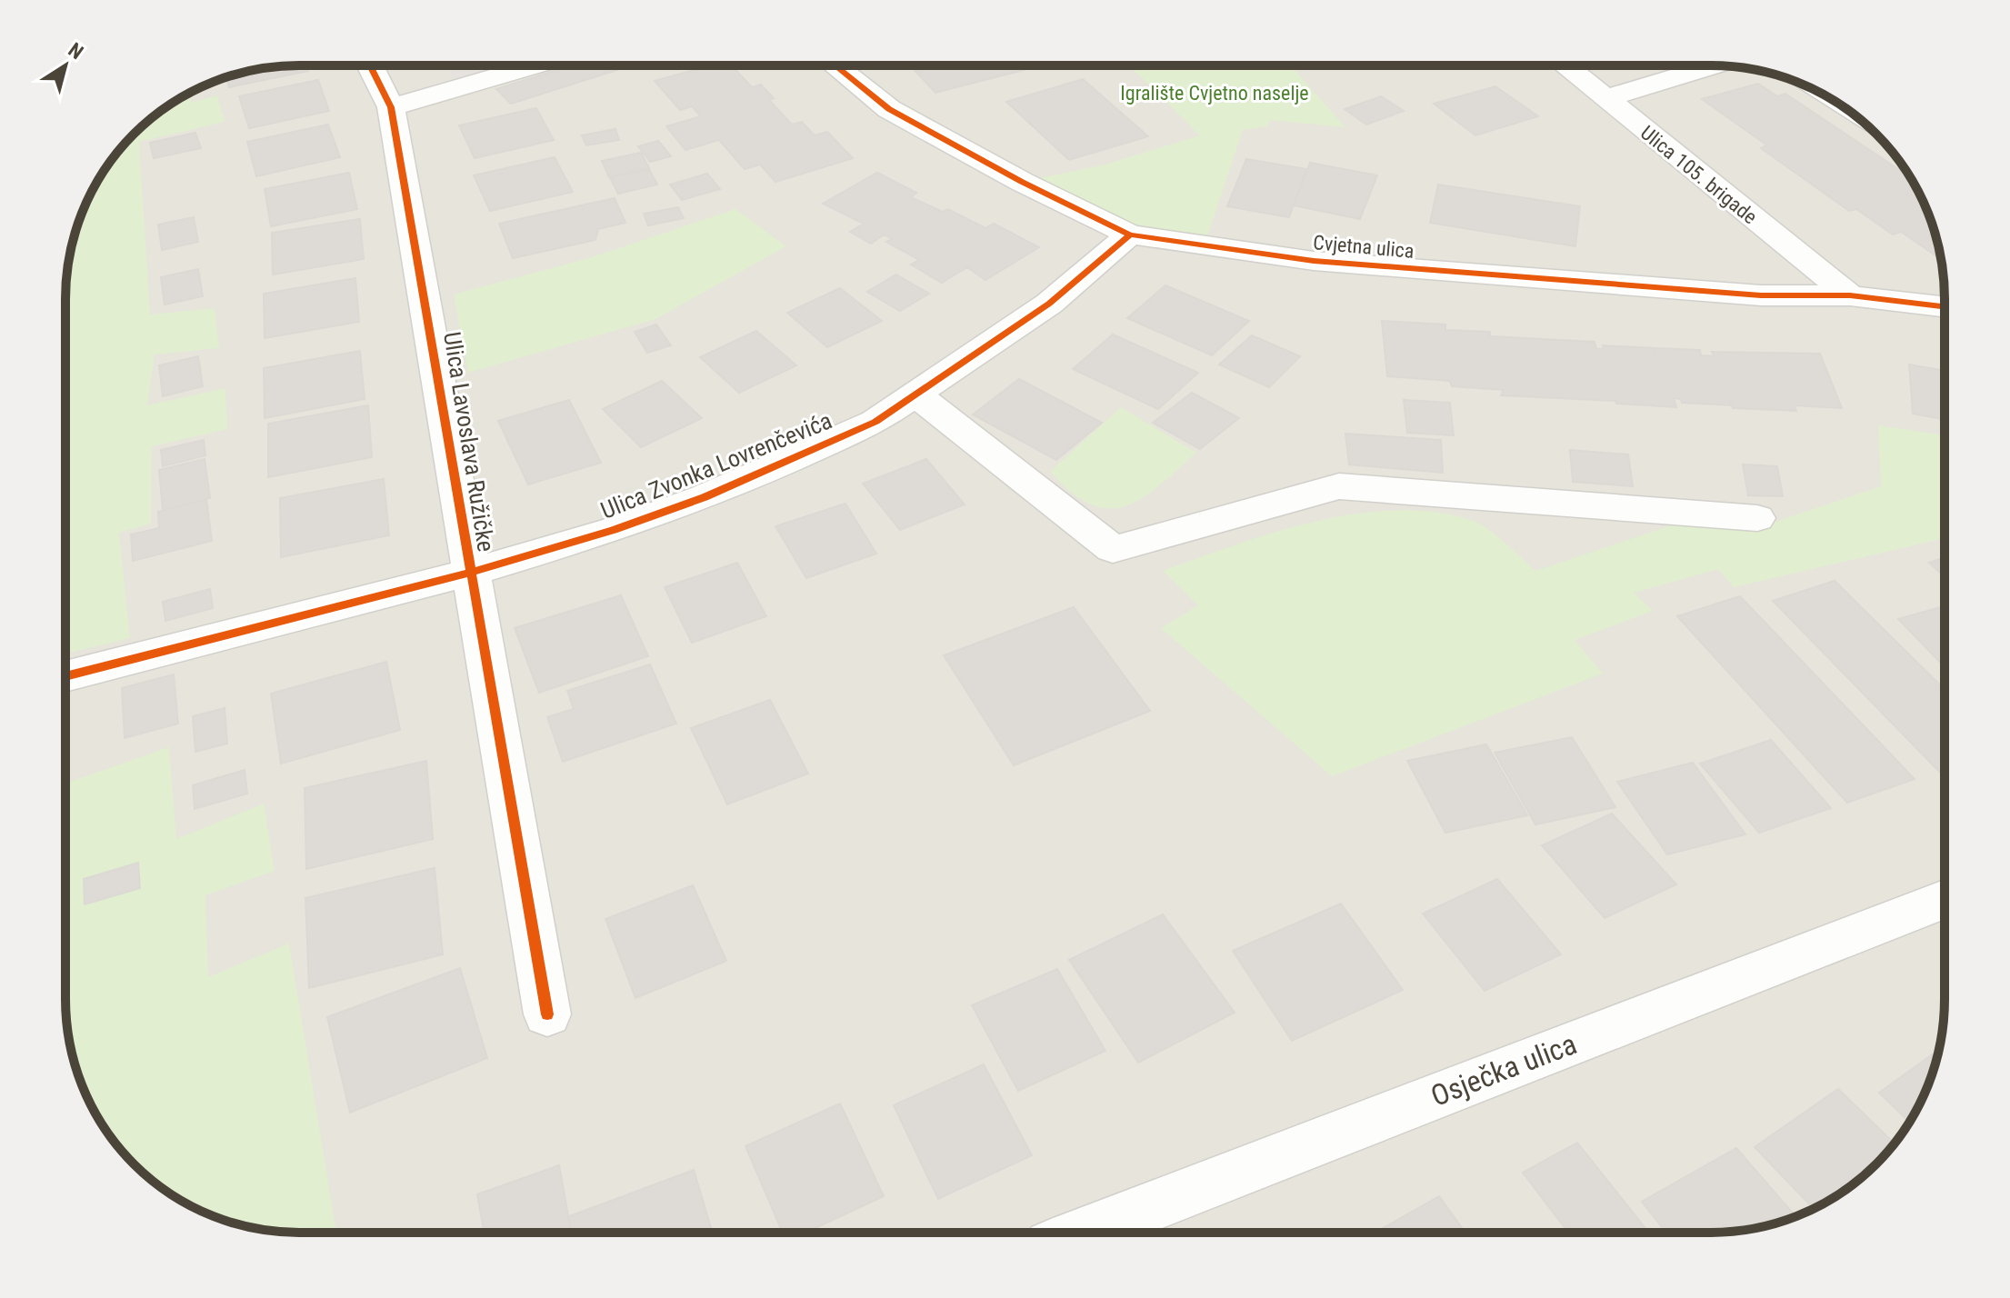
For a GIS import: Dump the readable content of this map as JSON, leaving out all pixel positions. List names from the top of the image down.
{
  "streets": {
    "street": [
      "Ulica 105. brigade",
      "Cvjetna ulica",
      "Ulica Lavoslava Ružičke",
      "Ulica Zvonka Lovrenčevića",
      "Osječka ulica"
    ]
  },
  "crossings": [
    ["Ulica 105. brigade", "Cvjetna ulica"],
    ["Cvjetna ulica", "Ulica Zvonka Lovrenčevića"],
    ["Ulica Lavoslava Ružičke", "Ulica Zvonka Lovrenčevića"]
  ],
  "parks": ["Igralište Cvjetno naselje"],
  "north": "top right"
}
